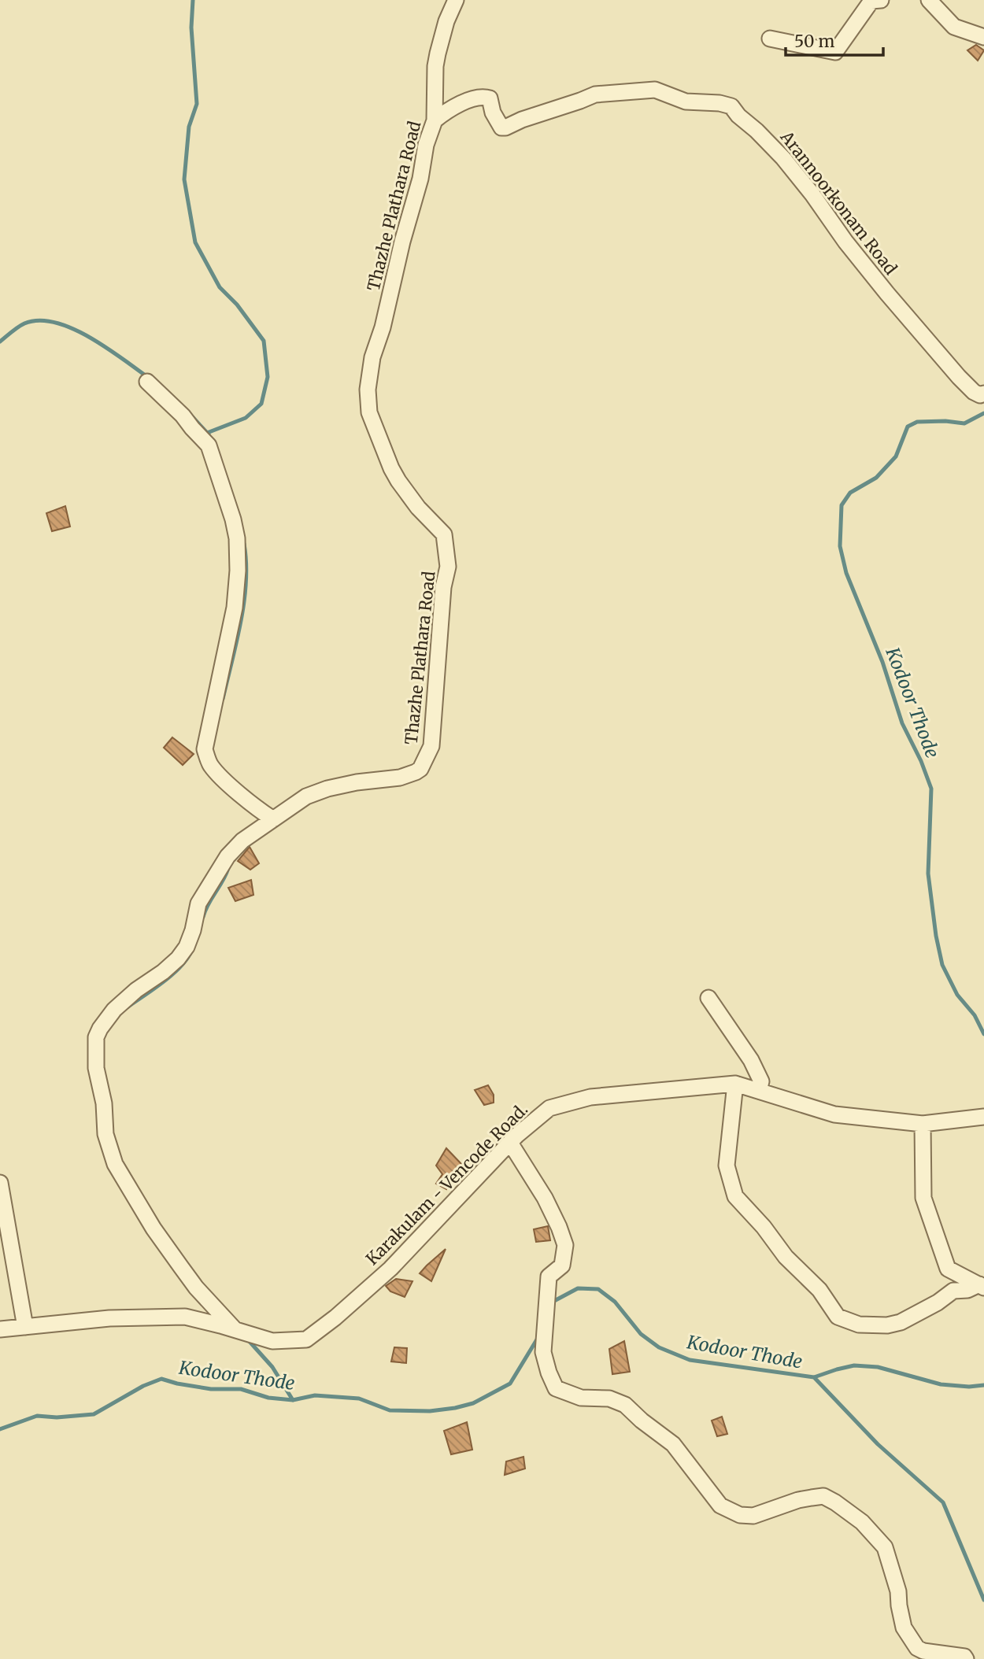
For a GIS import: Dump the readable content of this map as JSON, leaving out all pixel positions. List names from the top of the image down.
{
  "streets": {
    "street": ["Arannoorkonam Road", "Thazhe Plathara Road", "Karakulam - Vencode Road."]
  },
  "crossings": [
    ["Arannoorkonam Road", "Thazhe Plathara Road"],
    ["Thazhe Plathara Road", "Karakulam - Vencode Road."]
  ],
  "water": ["Kodoor Thode"],
  "scale_bar": "50 m"
}
